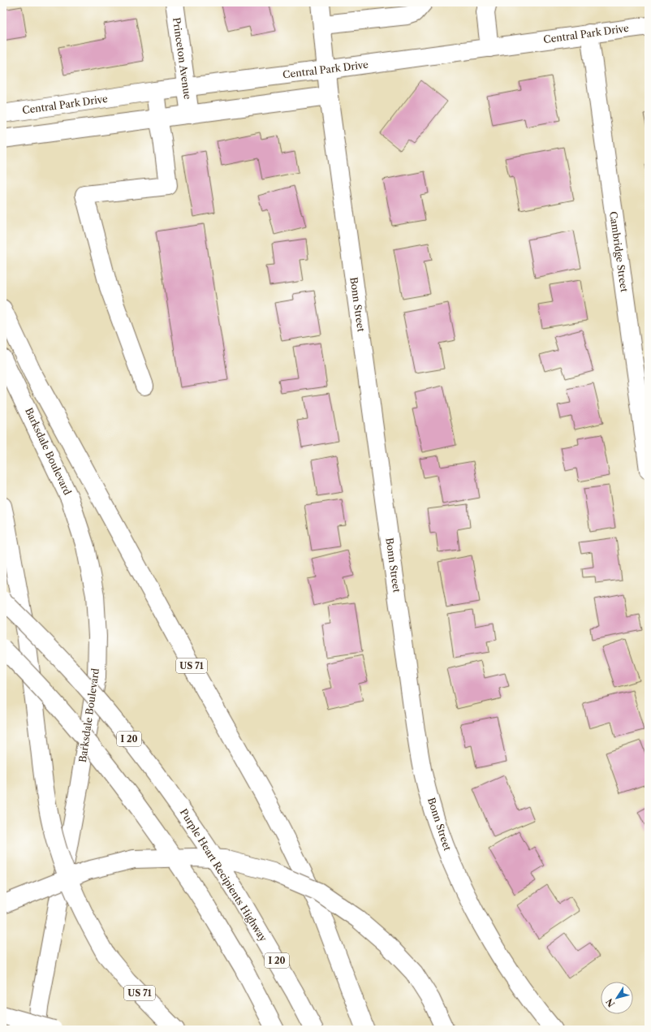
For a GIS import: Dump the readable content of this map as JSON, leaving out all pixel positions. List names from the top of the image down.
{
  "streets": {
    "main road": [
      "Central Park Drive",
      "Princeton Avenue",
      "Cambridge Street",
      "Bonn Street",
      "Barksdale Boulevard",
      "US 71",
      "I 20",
      "Purple Heart Recipients Highway"
    ]
  },
  "crossings": [
    ["Central Park Drive", "Princeton Avenue"],
    ["Central Park Drive", "Cambridge Street"],
    ["Central Park Drive", "Bonn Street"]
  ],
  "north": "bottom left"
}
